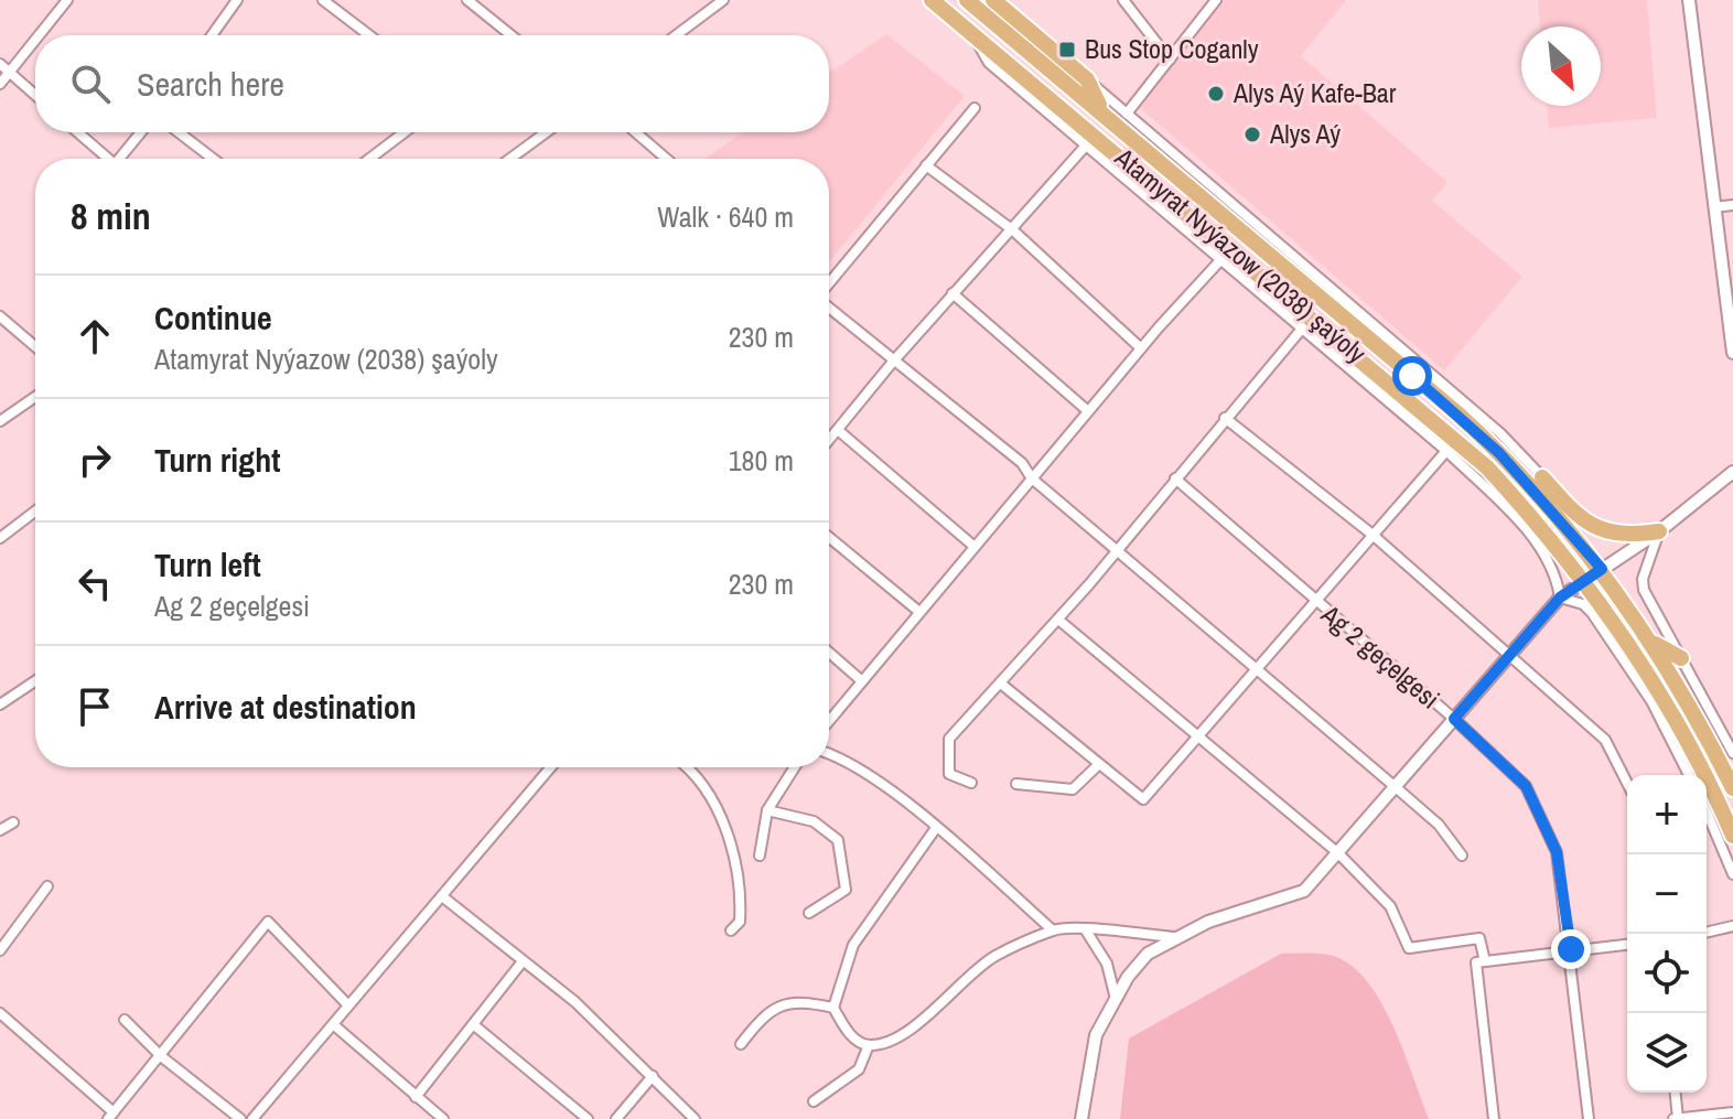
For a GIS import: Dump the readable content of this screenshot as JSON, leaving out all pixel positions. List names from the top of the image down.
{
  "streets": {
    "main road": ["Atamyrat Nyýazow (2038) şaýoly"],
    "street": ["Ag 2 geçelgesi"]
  },
  "places": {
    "transit": ["Bus Stop Coganly"],
    "other": ["Alys Aý Kafe-Bar", "Alys Aý"]
  },
  "north": "bottom right",
  "page": {
    "search": "Search here",
    "heading": ["8 min", "Walk · 640 m"],
    "list": [
      ["Continue", "Atamyrat Nyýazow (2038) şaýoly", "230 m"],
      ["Turn right", "180 m"],
      ["Turn left", "Ag 2 geçelgesi", "230 m"],
      "Arrive at destination"
    ],
    "map_buttons": ["+", "−"]
  }
}
